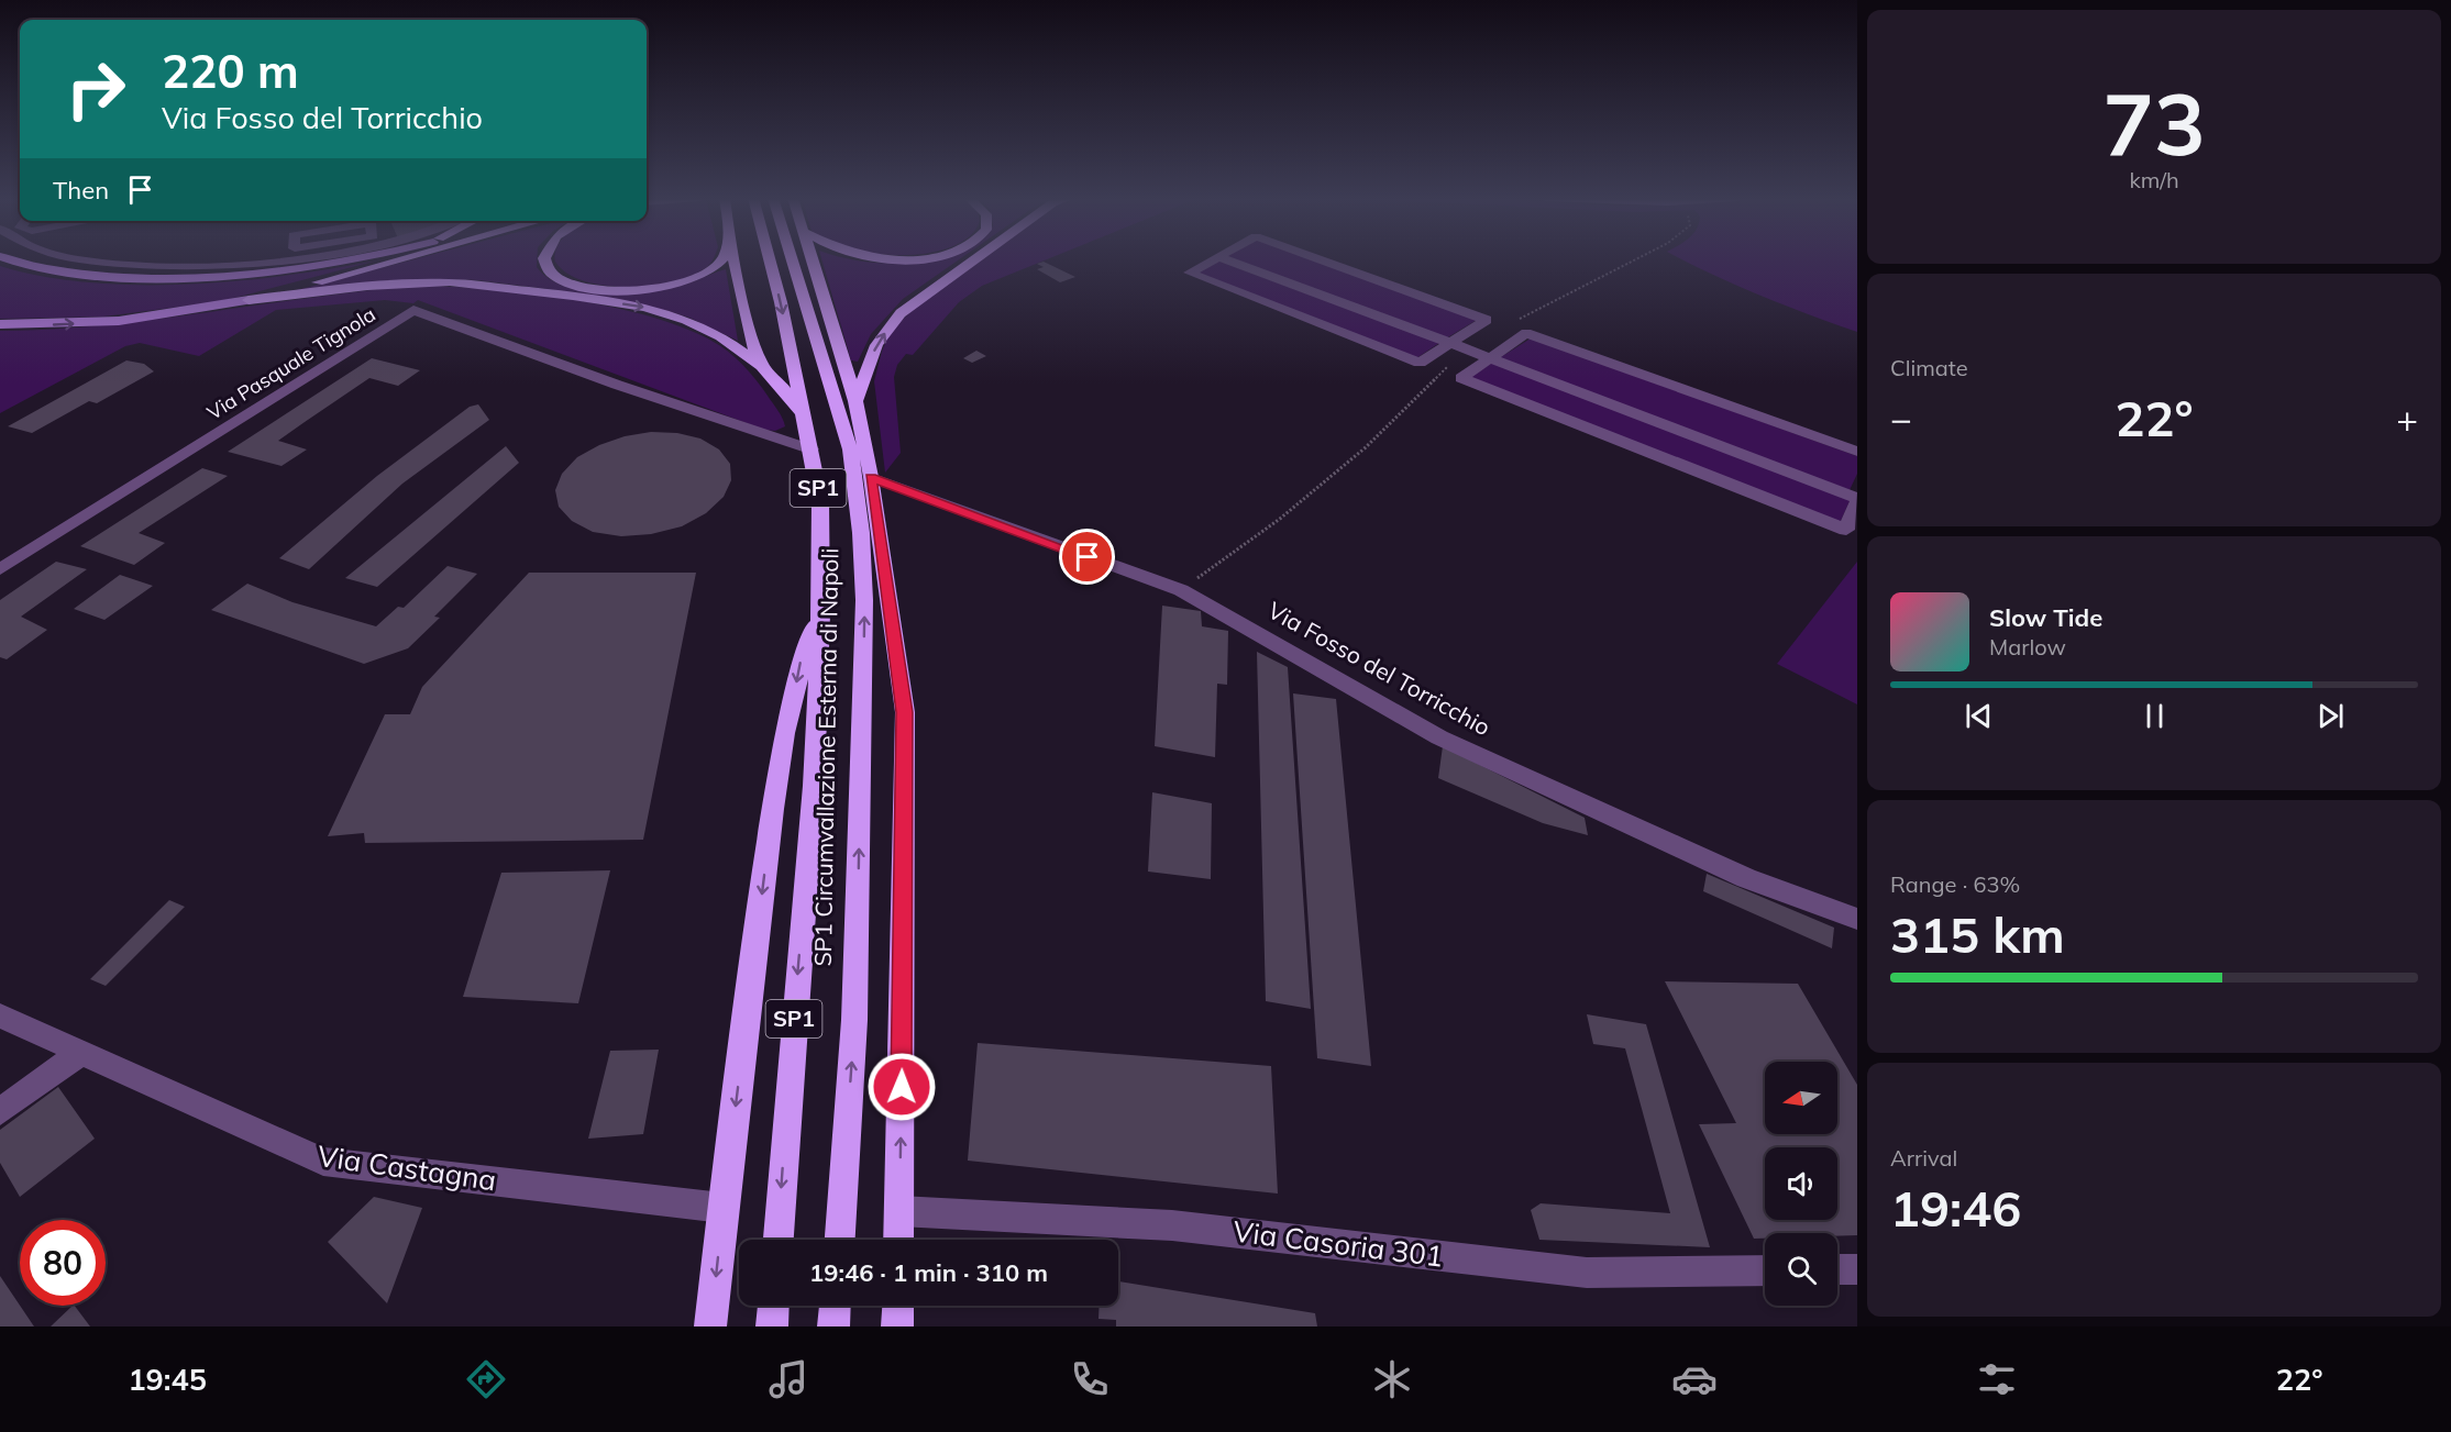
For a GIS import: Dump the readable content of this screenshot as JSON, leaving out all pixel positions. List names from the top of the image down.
{
  "streets": {
    "highway": ["SP1", "SP1 Circumvallazione Esterna di Napoli"],
    "street": [
      "Via Pasquale Tignola",
      "Via Fosso del Torricchio",
      "Via Castagna",
      "Via Casoria 301"
    ]
  },
  "crossings": [
    ["Via Pasquale Tignola", "SP1 Circumvallazione Esterna di Napoli"],
    ["SP1", "SP1 Circumvallazione Esterna di Napoli"]
  ],
  "north": "left",
  "page": {
    "tile": [
      ["73", "km/h"],
      "Climate",
      ["Range · 63%", "315 km"],
      ["Arrival", "19:46"]
    ],
    "turn": ["220 m", "Via Fosso del Torricchio"],
    "then": "Then",
    "heat": ["−", "22°", "+"],
    "song": ["Slow Tide", "Marlow"],
    "limit": "80",
    "trip": "19:46 · 1 min · 310 m",
    "tabs": ["19:45", "22°"]
  }
}
